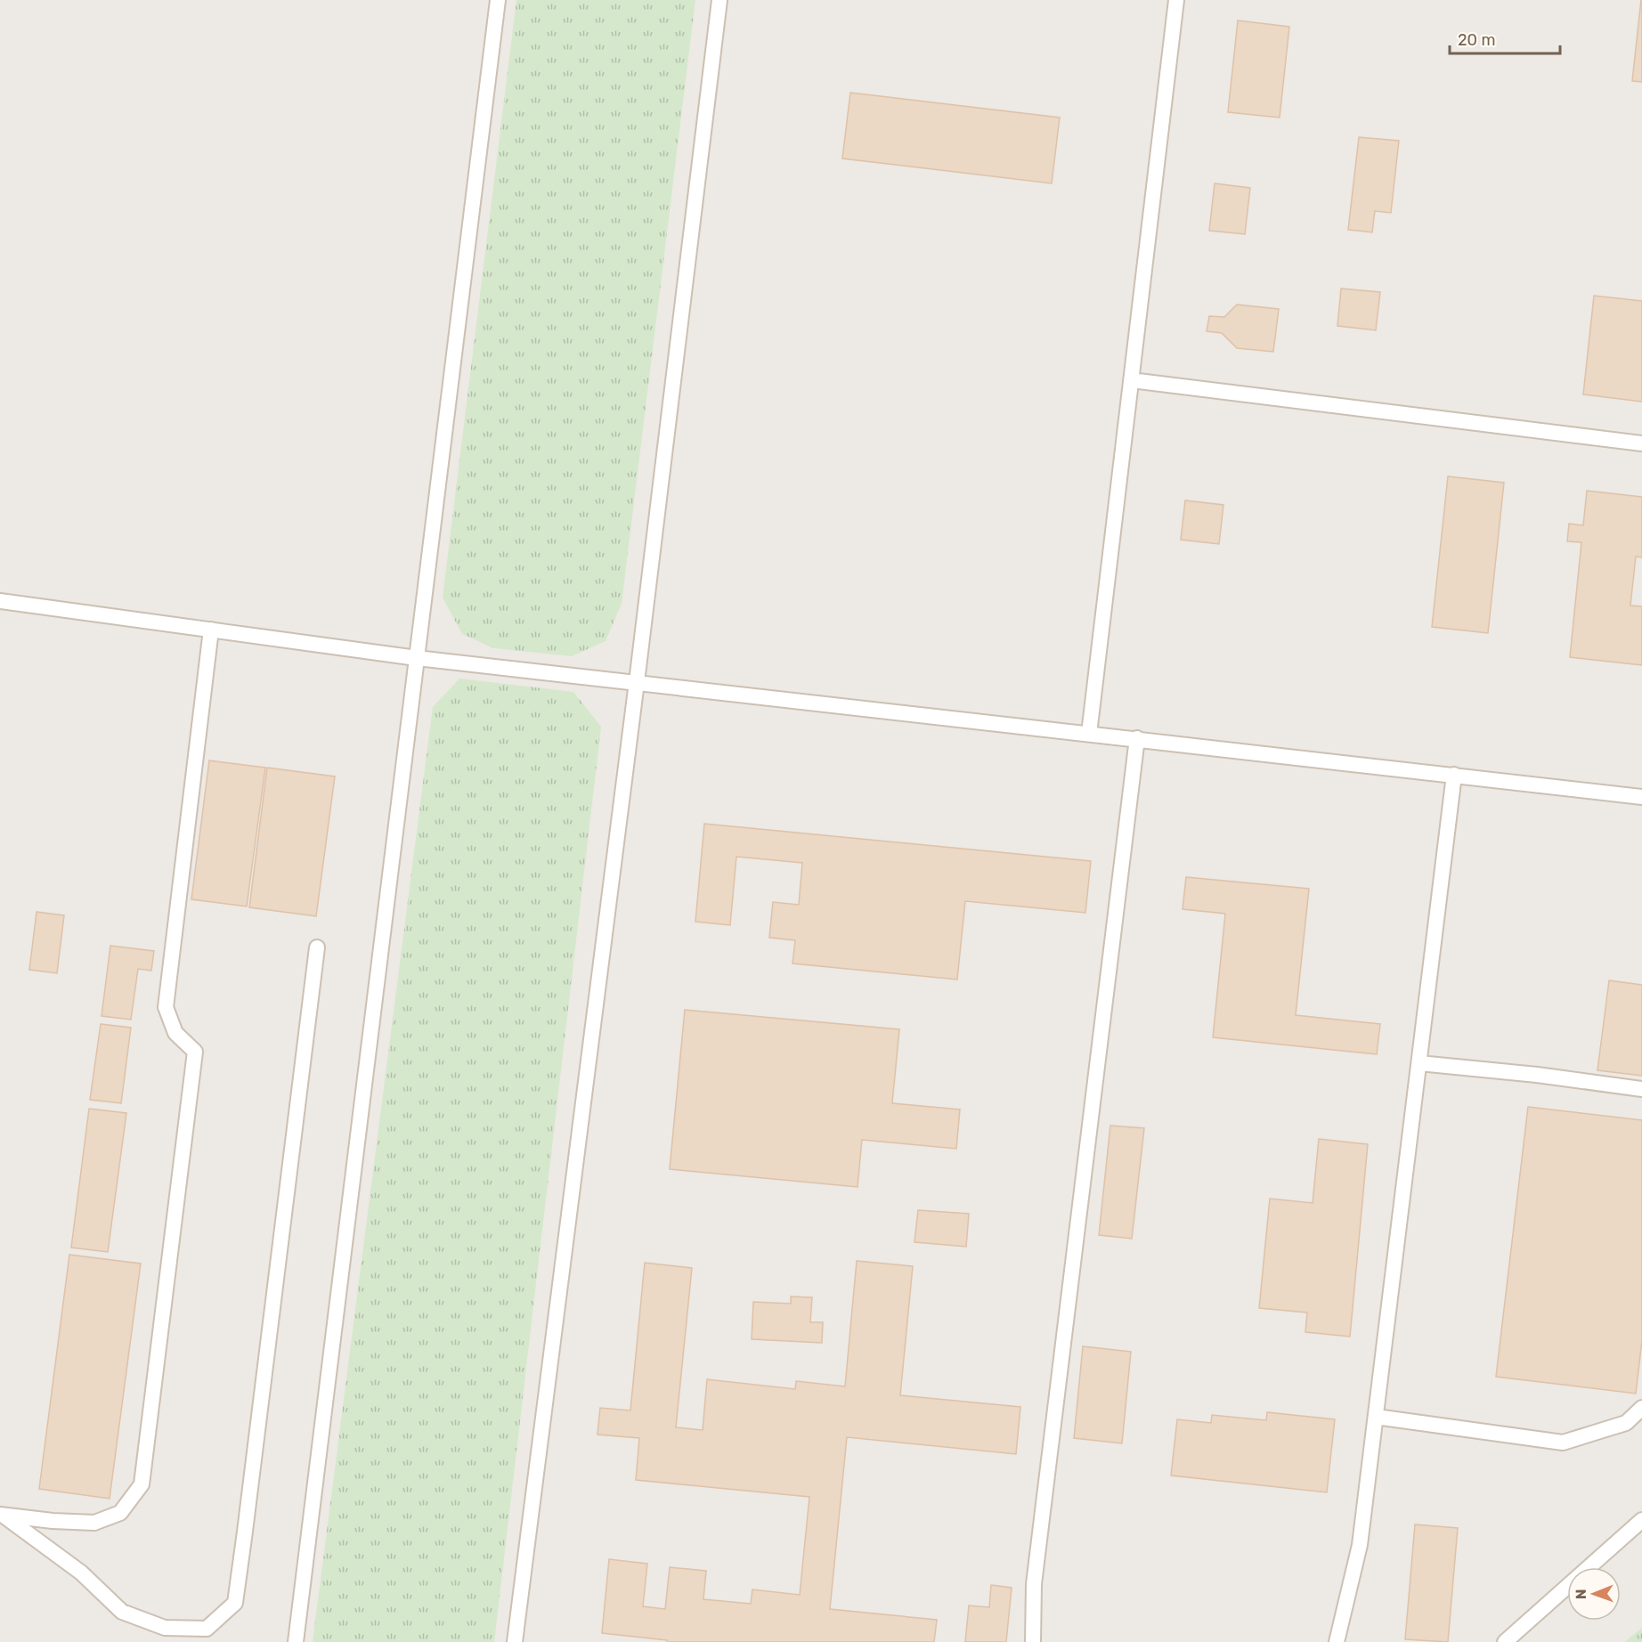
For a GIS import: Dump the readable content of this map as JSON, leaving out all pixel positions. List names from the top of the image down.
{
  "scale_bar": "20 m",
  "north": "left"
}
